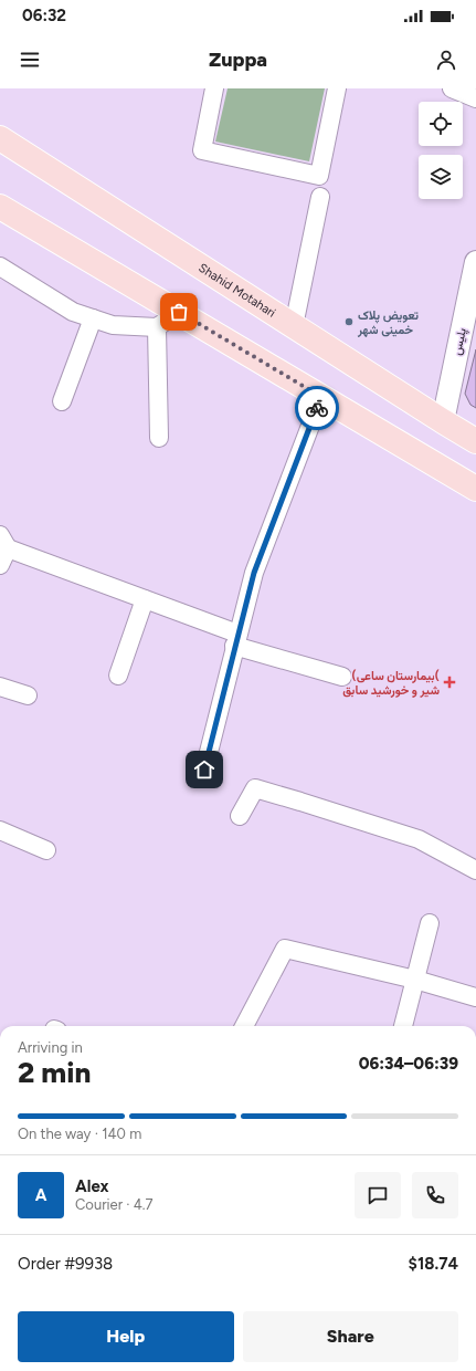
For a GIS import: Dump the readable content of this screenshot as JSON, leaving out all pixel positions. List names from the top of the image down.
{
  "streets": {
    "main road": ["Shahid Motahari"],
    "street": ["پلیس"]
  },
  "crossings": [
    ["Shahid Motahari", "پلیس"]
  ],
  "places": {
    "other": ["تعویض پلاک خمینی شهر"],
    "health": ["(بیمارستان ساعی( شیر و خورشید سابق"]
  },
  "page": {
    "status": "06:32",
    "header": "Zuppa",
    "heading": ["2 min", "Arriving in", "06:34–06:39"],
    "panel": [
      "Alex",
      "Courier · 4.7",
      "Order #9938",
      "$18.74"
    ],
    "bar": "On the way · 140 m",
    "round": "A",
    "buttons": ["Help", "Share"]
  }
}
